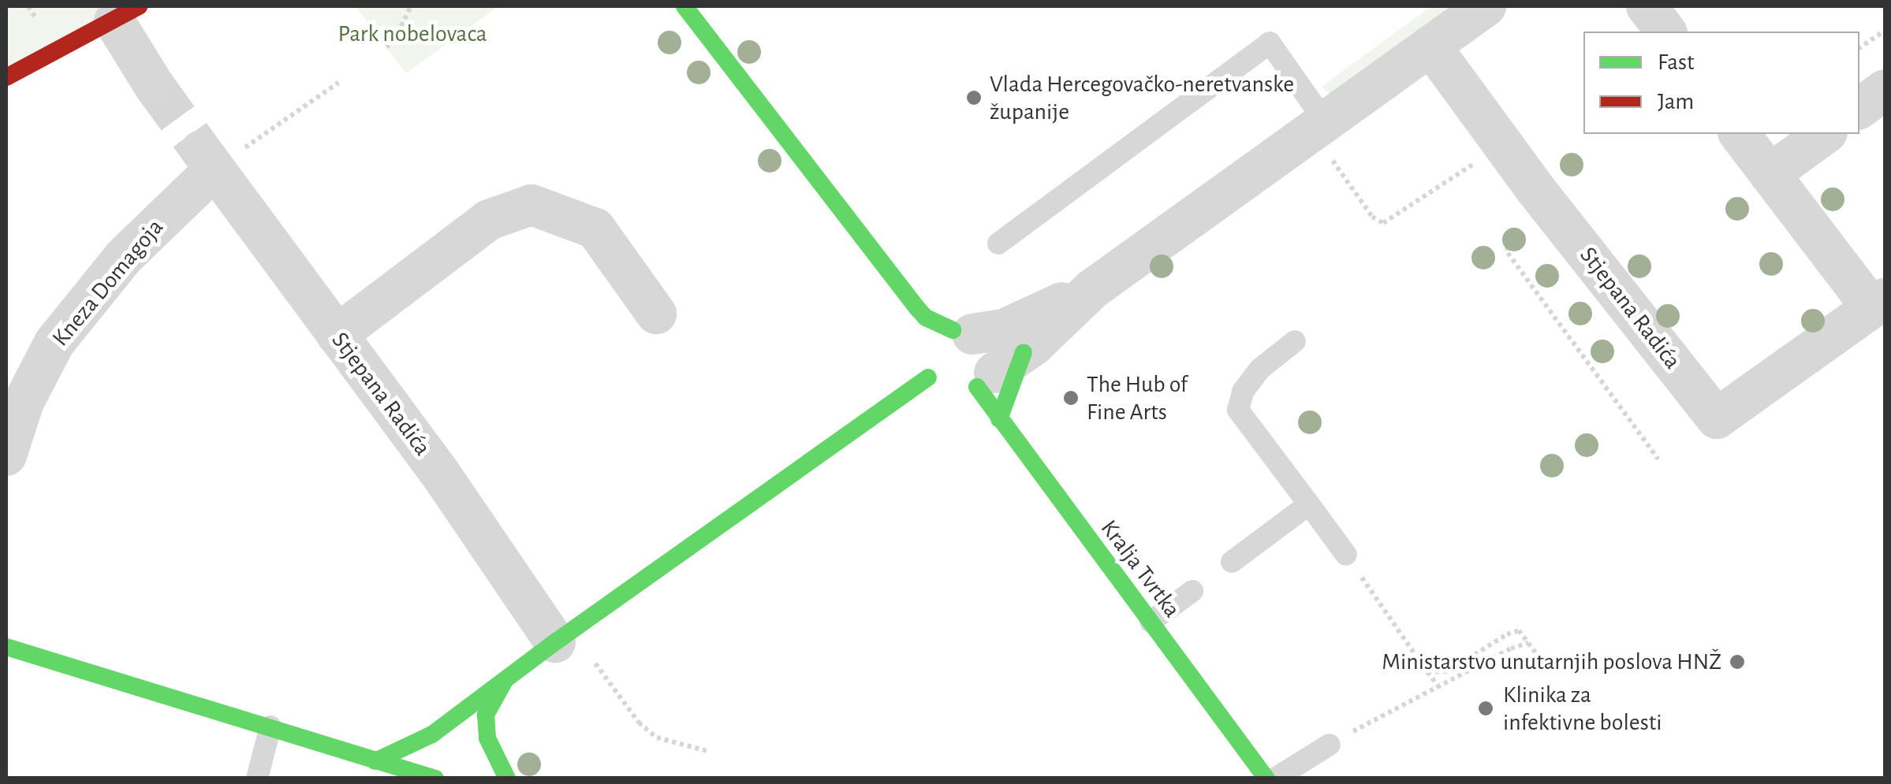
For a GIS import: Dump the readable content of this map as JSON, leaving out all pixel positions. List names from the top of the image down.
{
  "streets": {
    "street": ["Kneza Domagoja", "Stjepana Radića", "Kralja Tvrtka"]
  },
  "crossings": [
    ["Kneza Domagoja", "Stjepana Radića"]
  ],
  "parks": ["Park nobelovaca"],
  "places": [
    "Vlada Hercegovačko-neretvanske županije",
    "The Hub of Fine Arts",
    "Ministarstvo unutarnjih poslova HNŽ",
    "Klinika za infektivne bolesti"
  ],
  "legend": ["Fast", "Jam"]
}
